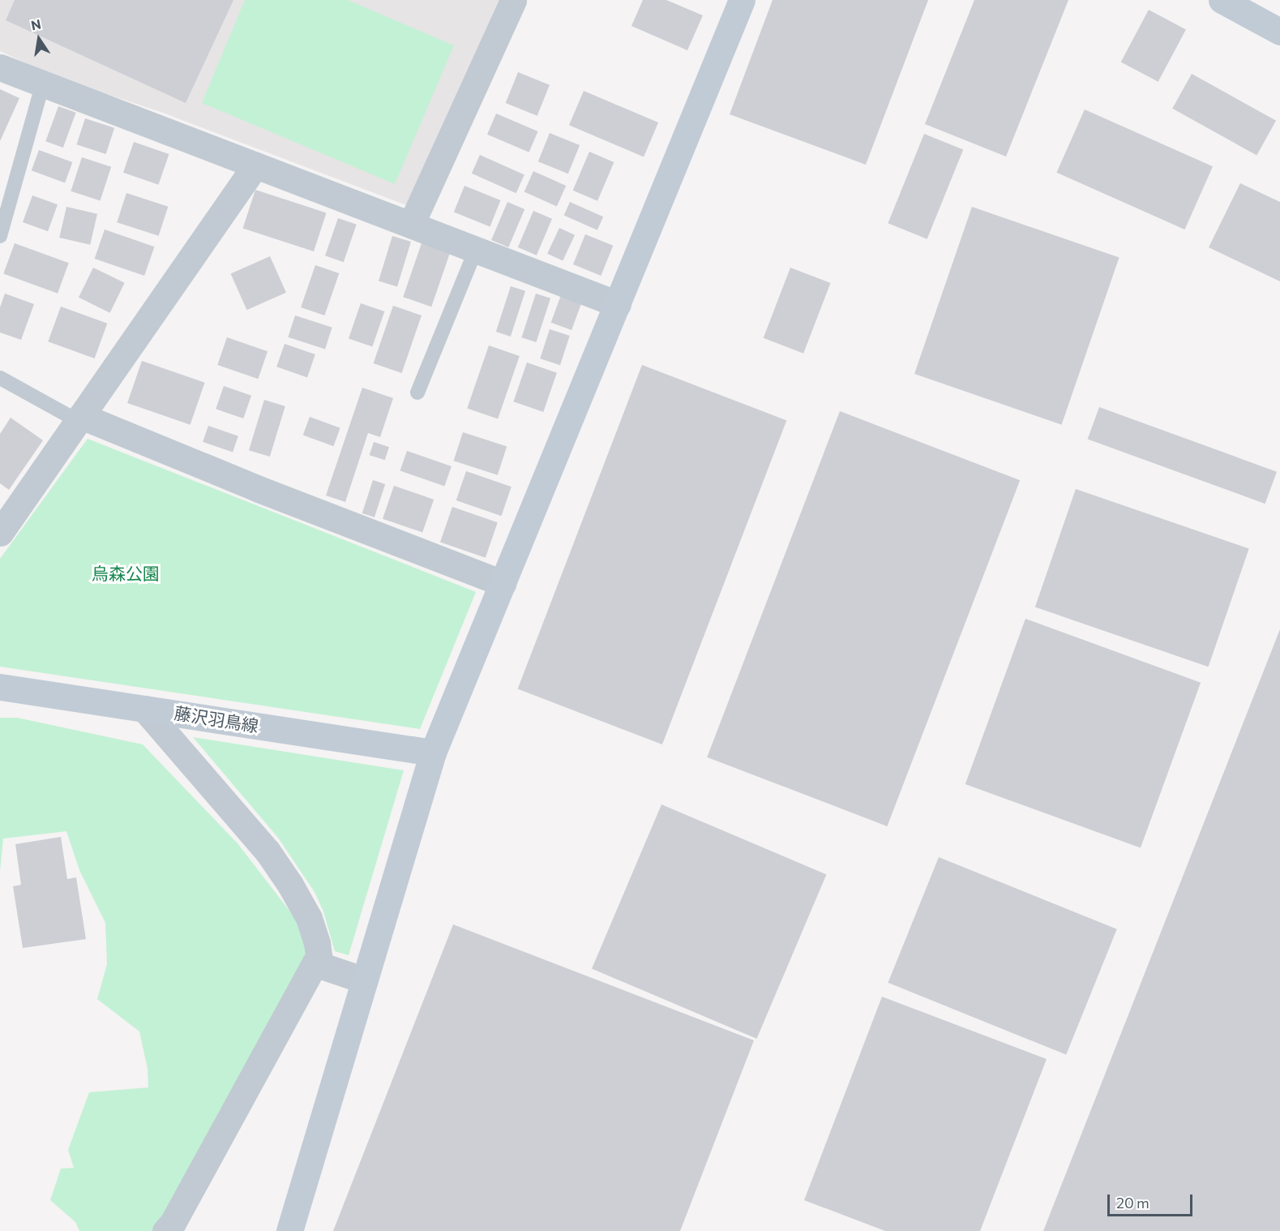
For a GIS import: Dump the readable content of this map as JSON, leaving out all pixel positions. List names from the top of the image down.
{
  "streets": {
    "street": ["藤沢羽鳥線"]
  },
  "parks": ["烏森公園"],
  "scale_bar": "20 m",
  "north": "top"
}
